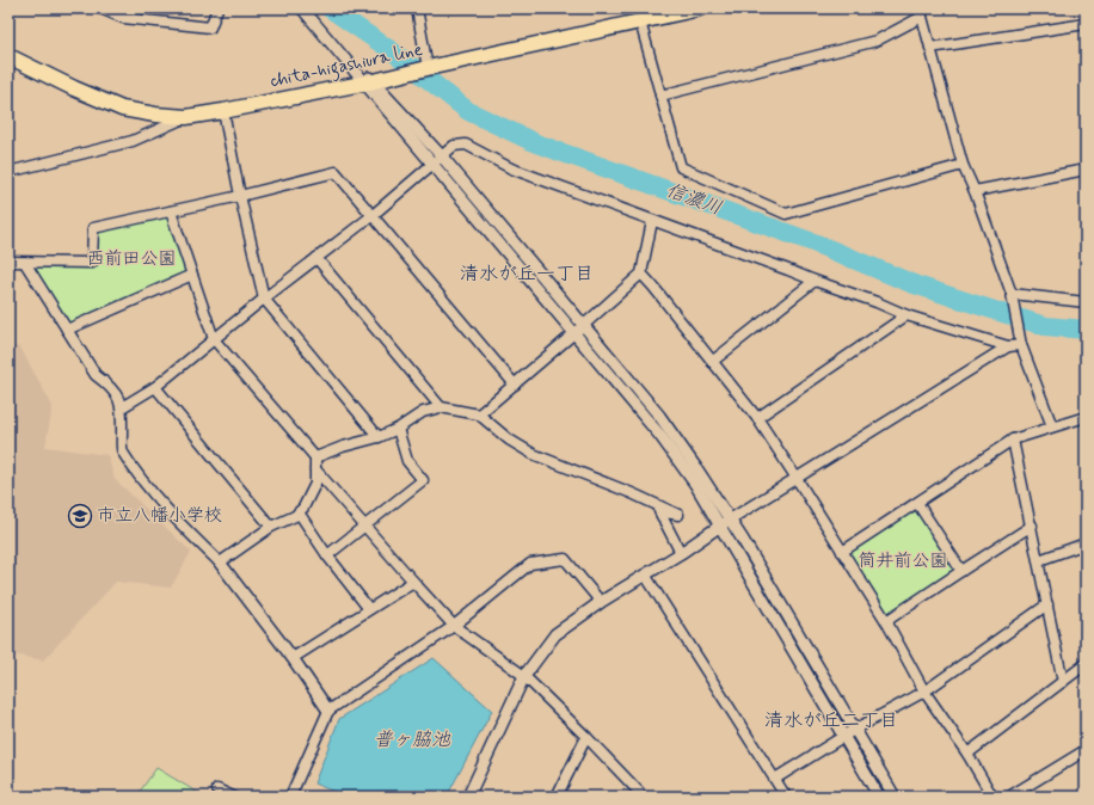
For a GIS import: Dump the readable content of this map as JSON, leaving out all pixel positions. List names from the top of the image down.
{
  "streets": {
    "main road": ["chita-higashiura line"]
  },
  "districts": ["清水が丘一丁目", "清水が丘二丁目"],
  "water": ["信濃川", "普ヶ脇池"],
  "parks": ["西前田公園", "筒井前公園"],
  "places": {
    "school or university": ["市立八幡小学校"]
  }
}
